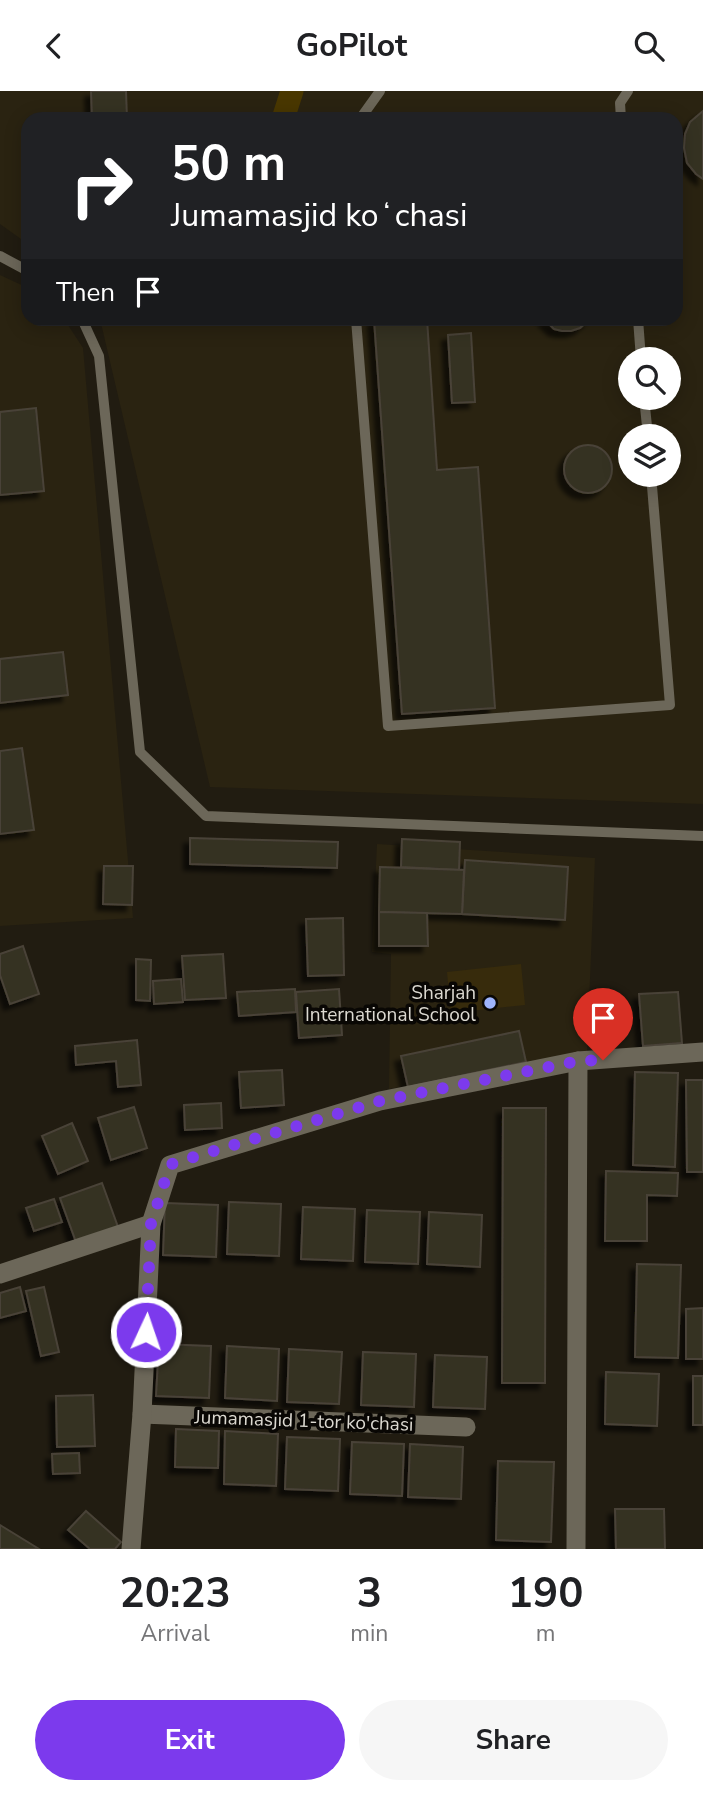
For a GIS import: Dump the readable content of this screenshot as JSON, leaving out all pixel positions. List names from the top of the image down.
{
  "streets": {
    "street": ["Jumamasjid 1-tor ko'chasi"]
  },
  "places": ["Sharjah International School"],
  "page": {
    "header": "GoPilot",
    "turn": ["50 m", "Jumamasjid koʻchasi"],
    "then": "Then",
    "eta": [
      "20:23",
      "Arrival",
      "3",
      "min",
      "190",
      "m"
    ],
    "buttons": ["Exit", "Share"]
  }
}
